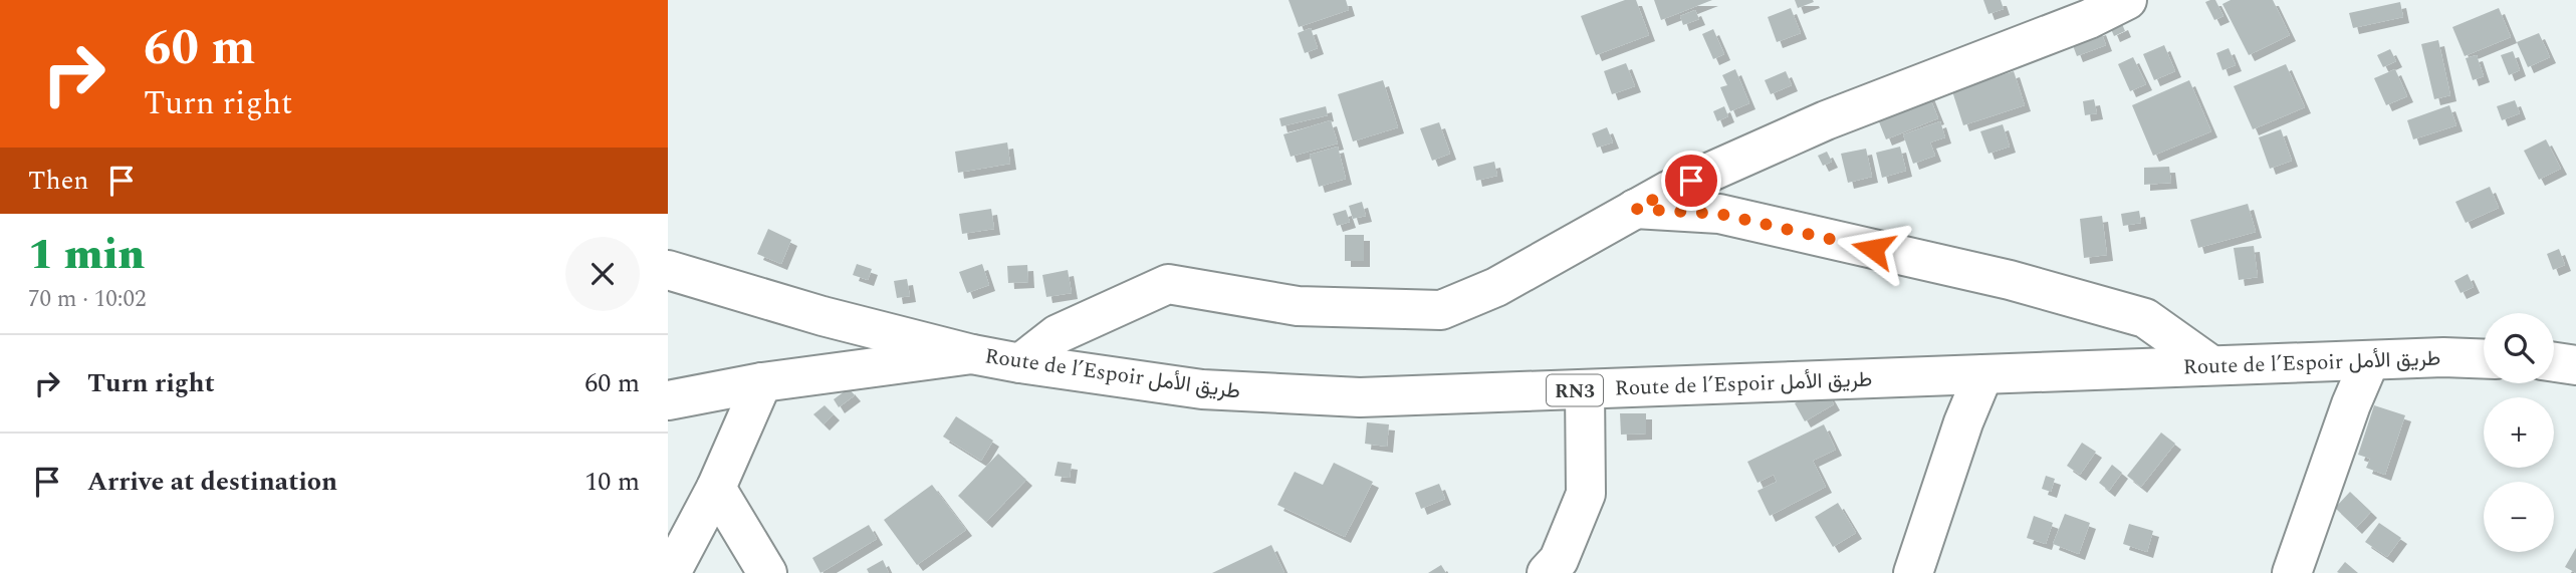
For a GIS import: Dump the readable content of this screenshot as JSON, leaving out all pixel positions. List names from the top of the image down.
{
  "streets": {
    "main road": ["Route de l’Espoir طريق الأمل", "RN3"]
  },
  "page": {
    "turn": ["60 m", "Turn right"],
    "then": "Then",
    "heading": ["1 min", "70 m · 10:02"],
    "map_buttons": ["+", "−"],
    "list": [
      {
        "name": "Turn right",
        "value": "60 m"
      },
      {
        "name": "Arrive at destination",
        "value": "10 m"
      }
    ]
  }
}
